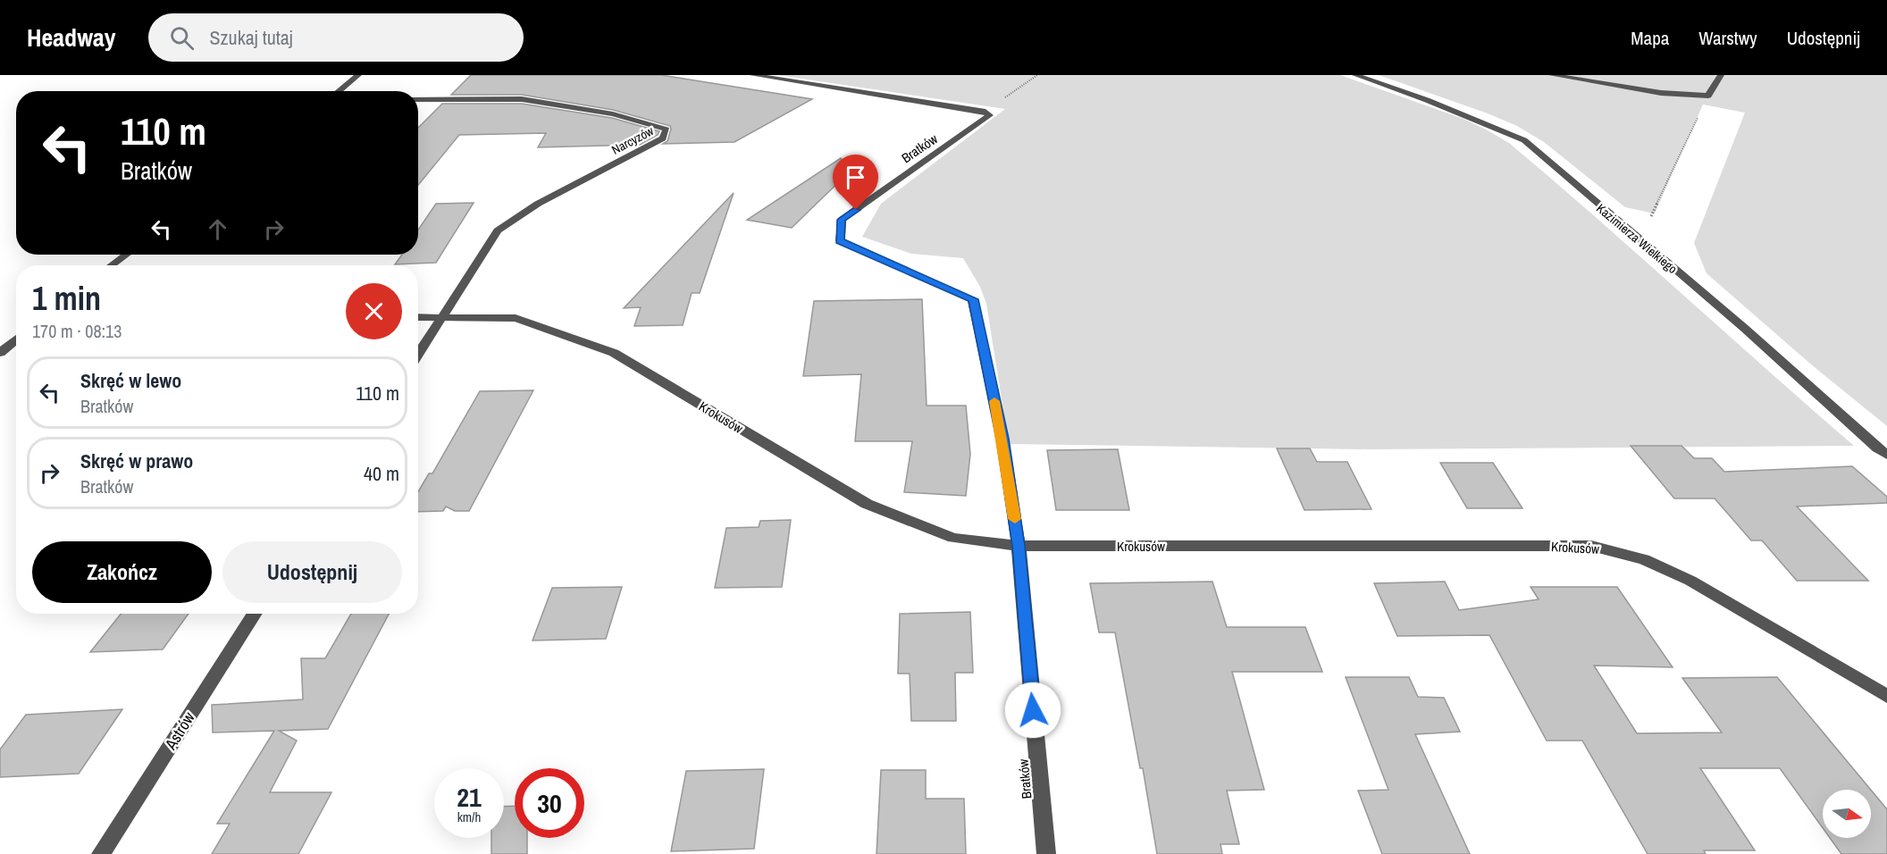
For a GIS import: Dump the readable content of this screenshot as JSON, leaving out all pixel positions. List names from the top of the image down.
{
  "streets": {
    "street": [
      "Narcyzów",
      "Bratków",
      "Kazimierza Wielkiego",
      "Krokusów",
      "Astrów"
    ]
  },
  "crossings": [
    ["Narcyzów", "Krokusów"],
    ["Bratków", "Krokusów"]
  ],
  "north": "right",
  "page": {
    "header": "Headway",
    "search": "Szukaj tutaj",
    "nav": ["Mapa", "Warstwy", "Udostępnij"],
    "turn": ["110 m", "Bratków"],
    "heading": ["1 min", "170 m · 08:13"],
    "list": [
      {
        "name": "Skręć w lewo",
        "note": "Bratków",
        "value": "110 m"
      },
      {
        "name": "Skręć w prawo",
        "note": "Bratków",
        "value": "40 m"
      }
    ],
    "buttons": ["Zakończ", "Udostępnij"],
    "speed": "21 km/h",
    "limit": "30"
  }
}
